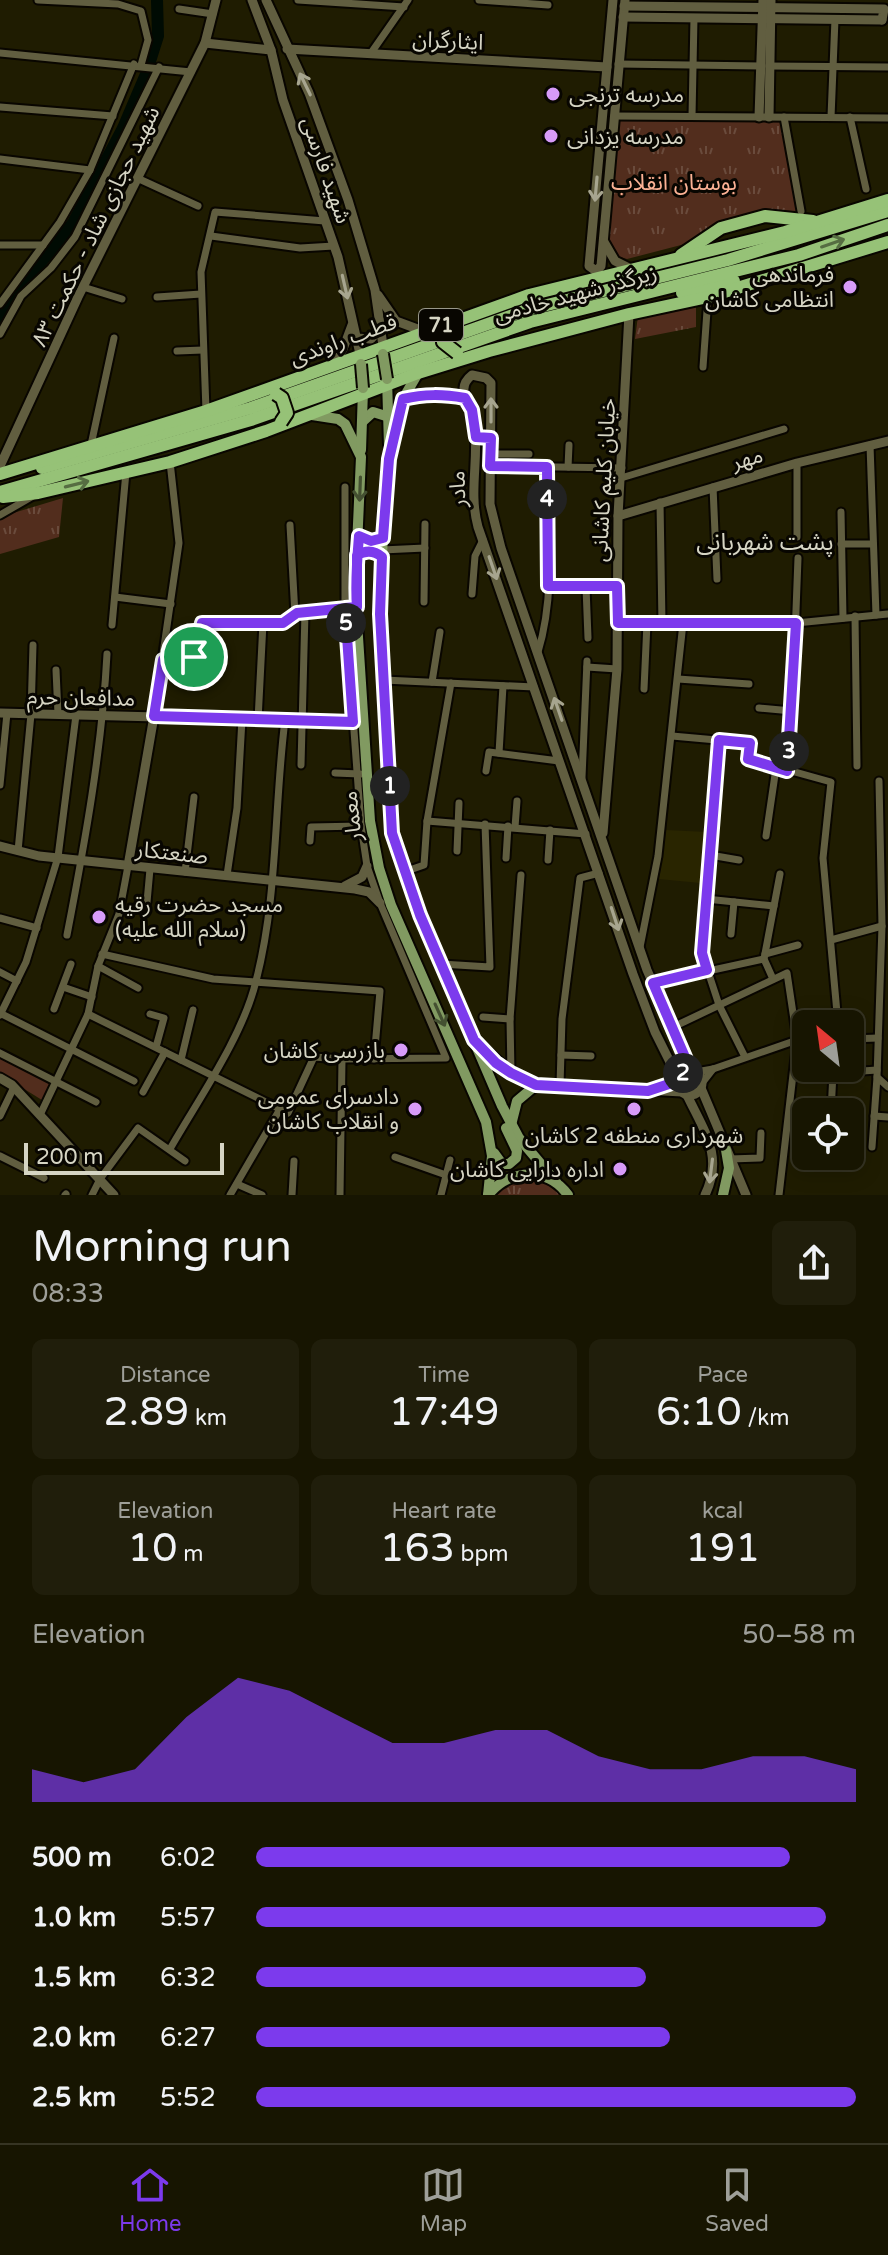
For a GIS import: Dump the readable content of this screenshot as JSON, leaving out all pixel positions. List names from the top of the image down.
{
  "streets": {
    "highway": ["زیرگذر شهید خادمی", "71", "قطب راوندی"],
    "main road": ["معمار"],
    "street": [
      "ایثارگران",
      "شهید فارسی",
      "شهید حجازی شاد - حکمت ۸۳",
      "مهر",
      "خیابان کلیم کاشانی",
      "مادر",
      "مدافعان حرم",
      "صنعتکار"
    ]
  },
  "crossings": [
    ["ایثارگران", "شهید فارسی"],
    ["شهید فارسی", "قطب راوندی"],
    ["شهید فارسی", "معمار"],
    ["شهید حجازی شاد - حکمت ۸۳", "زیرگذر شهید خادمی"],
    ["شهید حجازی شاد - حکمت ۸۳", "قطب راوندی"],
    ["زیرگذر شهید خادمی", "71"],
    ["زیرگذر شهید خادمی", "قطب راوندی"],
    ["71", "خیابان کلیم کاشانی"],
    ["71", "معمار"],
    ["قطب راوندی", "معمار"],
    ["مهر", "خیابان کلیم کاشانی"],
    ["خیابان کلیم کاشانی", "مادر"]
  ],
  "districts": ["پشت شهربانی"],
  "parks": ["بوستان انقلاب"],
  "places": [
    "مدرسه ترنجی",
    "مدرسه یزدانی",
    "فرماندهی انتظامی کاشان",
    "مسجد حضرت رقیه (سلام الله علیه)",
    "بازرسی کاشان",
    "دادسرای عمومی و انقلاب کاشان",
    "شهرداری منطفه 2 کاشان",
    "اداره دارایی کاشان"
  ],
  "scale_bar": "200 m",
  "north": "top left",
  "page": {
    "pins": [
      "4",
      "5",
      "3",
      "1",
      "2"
    ],
    "scale": "200 m",
    "heading": ["Morning run", "08:33"],
    "stats": [
      ["Distance", "2.89 km"],
      ["Time", "17:49"],
      ["Pace", "6:10 /km"],
      ["Elevation", "10 m"],
      ["Heart rate", "163 bpm"],
      ["kcal", "191"]
    ],
    "chart": ["Elevation", "50–58 m"],
    "list": [
      {
        "name": "500 m",
        "note": "6:02"
      },
      {
        "name": "1.0 km",
        "note": "5:57"
      },
      {
        "name": "1.5 km",
        "note": "6:32"
      },
      {
        "name": "2.0 km",
        "note": "6:27"
      },
      {
        "name": "2.5 km",
        "note": "5:52"
      }
    ],
    "tabs": ["Home", "Map", "Saved"]
  }
}
